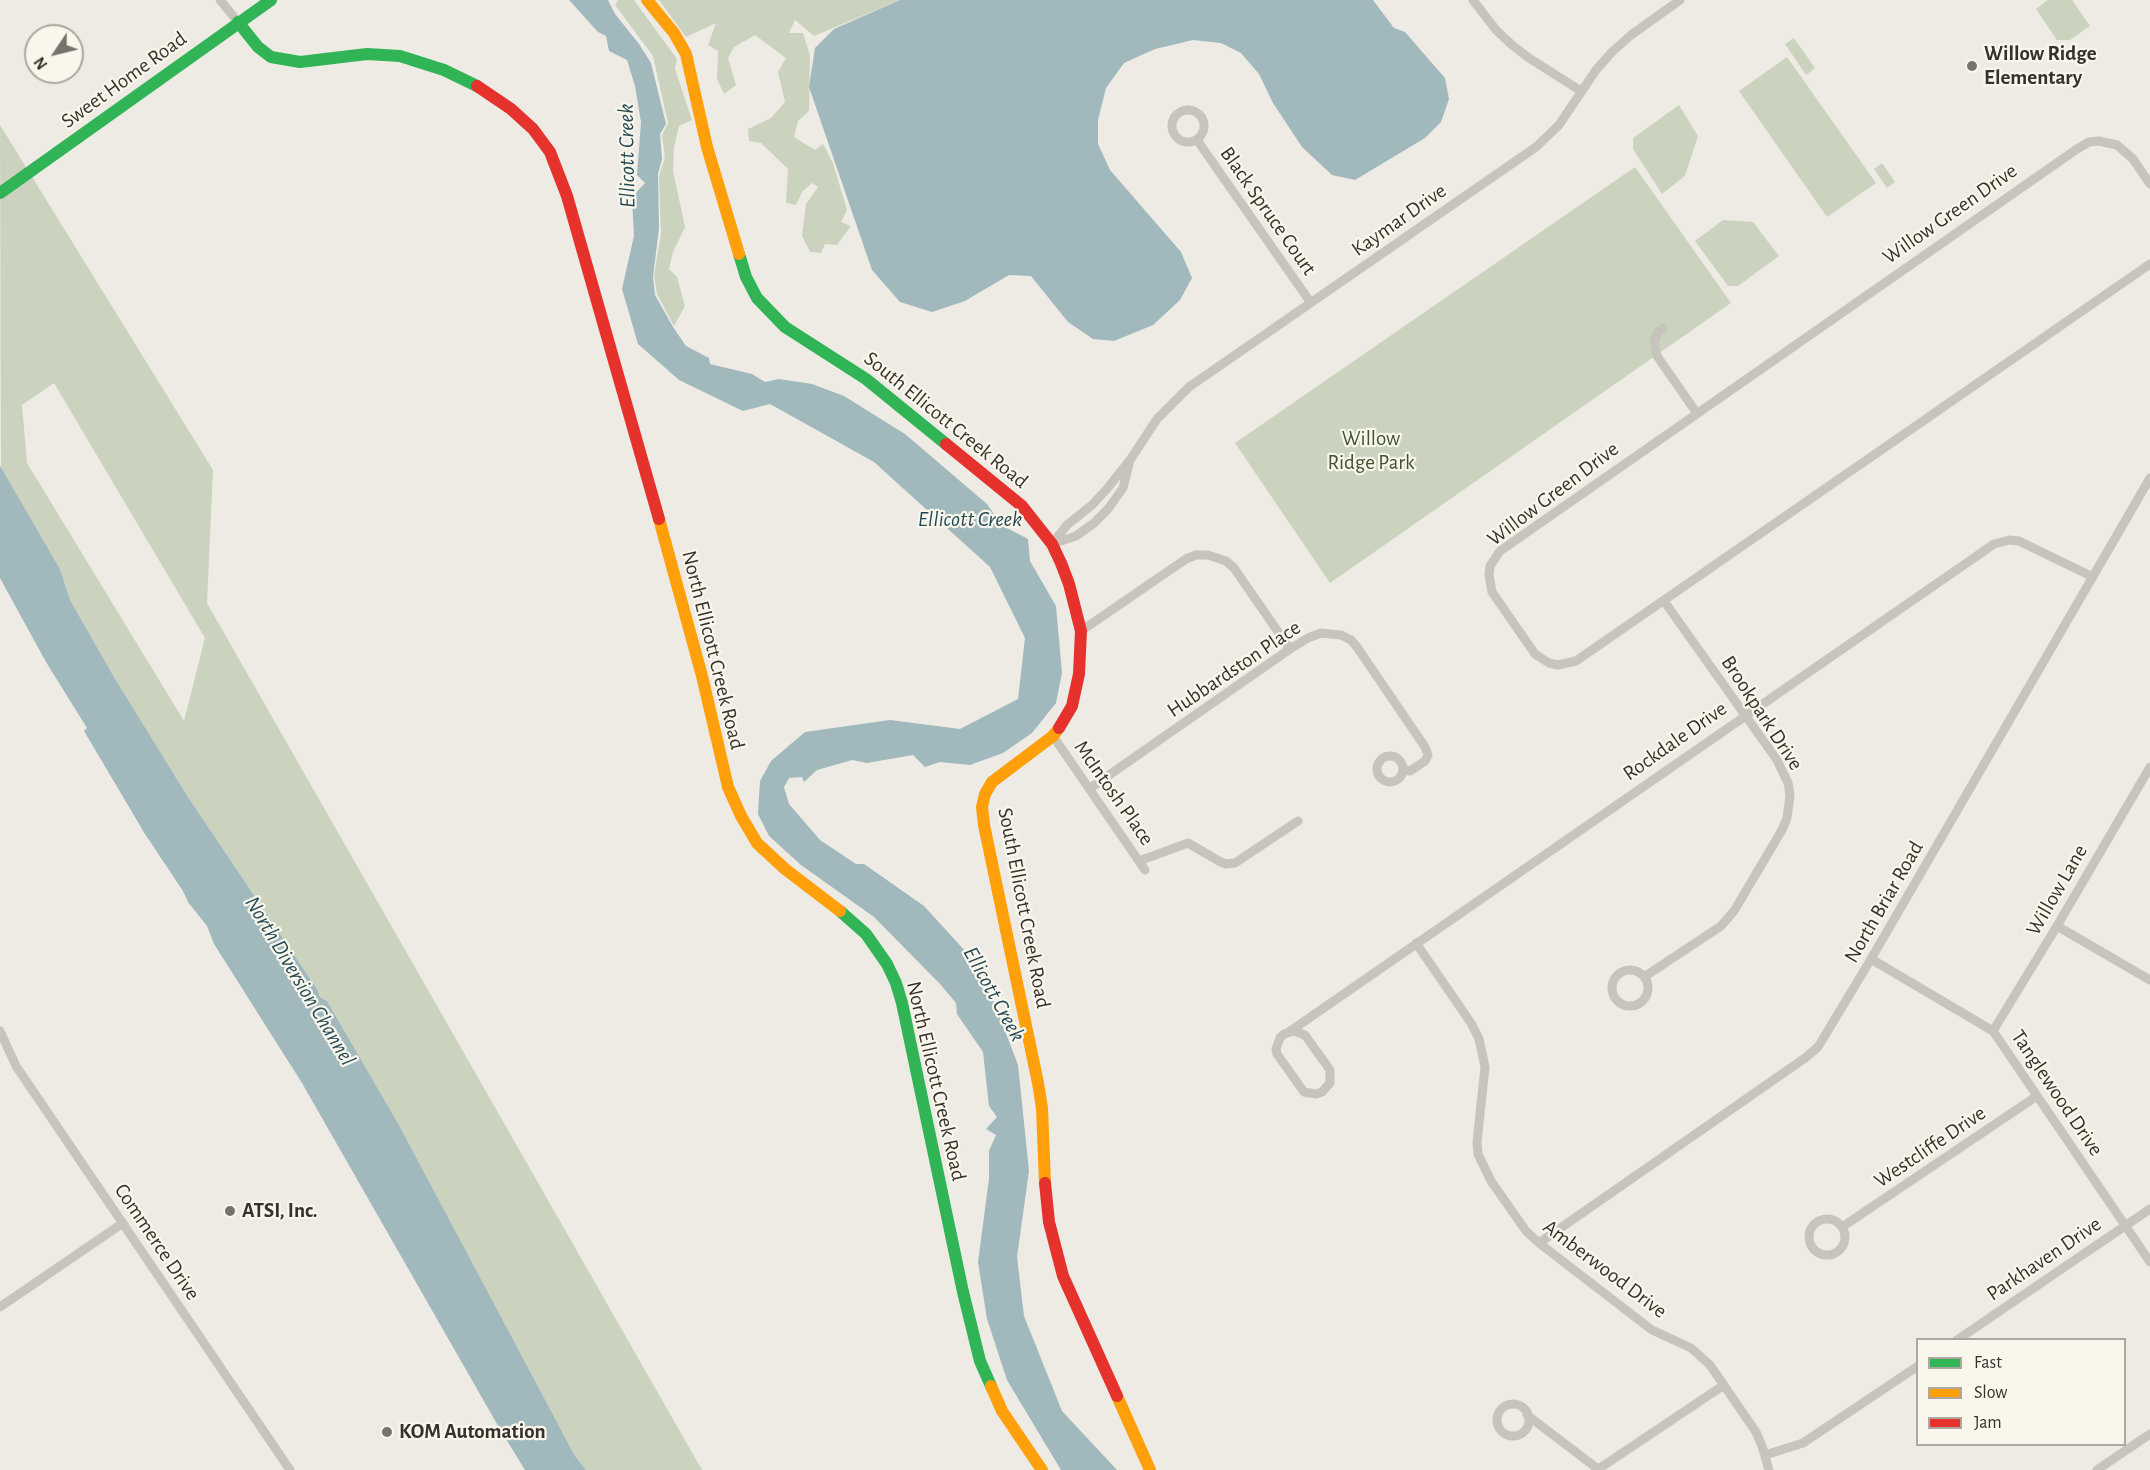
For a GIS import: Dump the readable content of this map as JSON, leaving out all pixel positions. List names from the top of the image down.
{
  "streets": {
    "street": [
      "Sweet Home Road",
      "Black Spruce Court",
      "Willow Green Drive",
      "Kaymar Drive",
      "South Ellicott Creek Road",
      "North Ellicott Creek Road",
      "Hubbardston Place",
      "Brookpark Drive",
      "Rockdale Drive",
      "McIntosh Place",
      "Willow Lane",
      "North Briar Road",
      "Tanglewood Drive",
      "Westcliffe Drive",
      "Commerce Drive",
      "Parkhaven Drive",
      "Amberwood Drive"
    ]
  },
  "crossings": [
    ["Sweet Home Road", "North Ellicott Creek Road"],
    ["Black Spruce Court", "Kaymar Drive"],
    ["Willow Green Drive", "Brookpark Drive"],
    ["Kaymar Drive", "South Ellicott Creek Road"],
    ["South Ellicott Creek Road", "McIntosh Place"],
    ["Hubbardston Place", "McIntosh Place"],
    ["Brookpark Drive", "Rockdale Drive"],
    ["Rockdale Drive", "North Briar Road"],
    ["Rockdale Drive", "Amberwood Drive"],
    ["Willow Lane", "Tanglewood Drive"],
    ["North Briar Road", "Tanglewood Drive"],
    ["North Briar Road", "Amberwood Drive"],
    ["Tanglewood Drive", "Westcliffe Drive"],
    ["Tanglewood Drive", "Parkhaven Drive"]
  ],
  "water": ["Ellicott Creek", "North Diversion Channel"],
  "parks": ["Willow Ridge Park"],
  "places": ["Willow Ridge Elementary", "ATSI, Inc.", "KOM Automation"],
  "legend": ["Fast", "Slow", "Jam"],
  "north": "bottom left"
}
